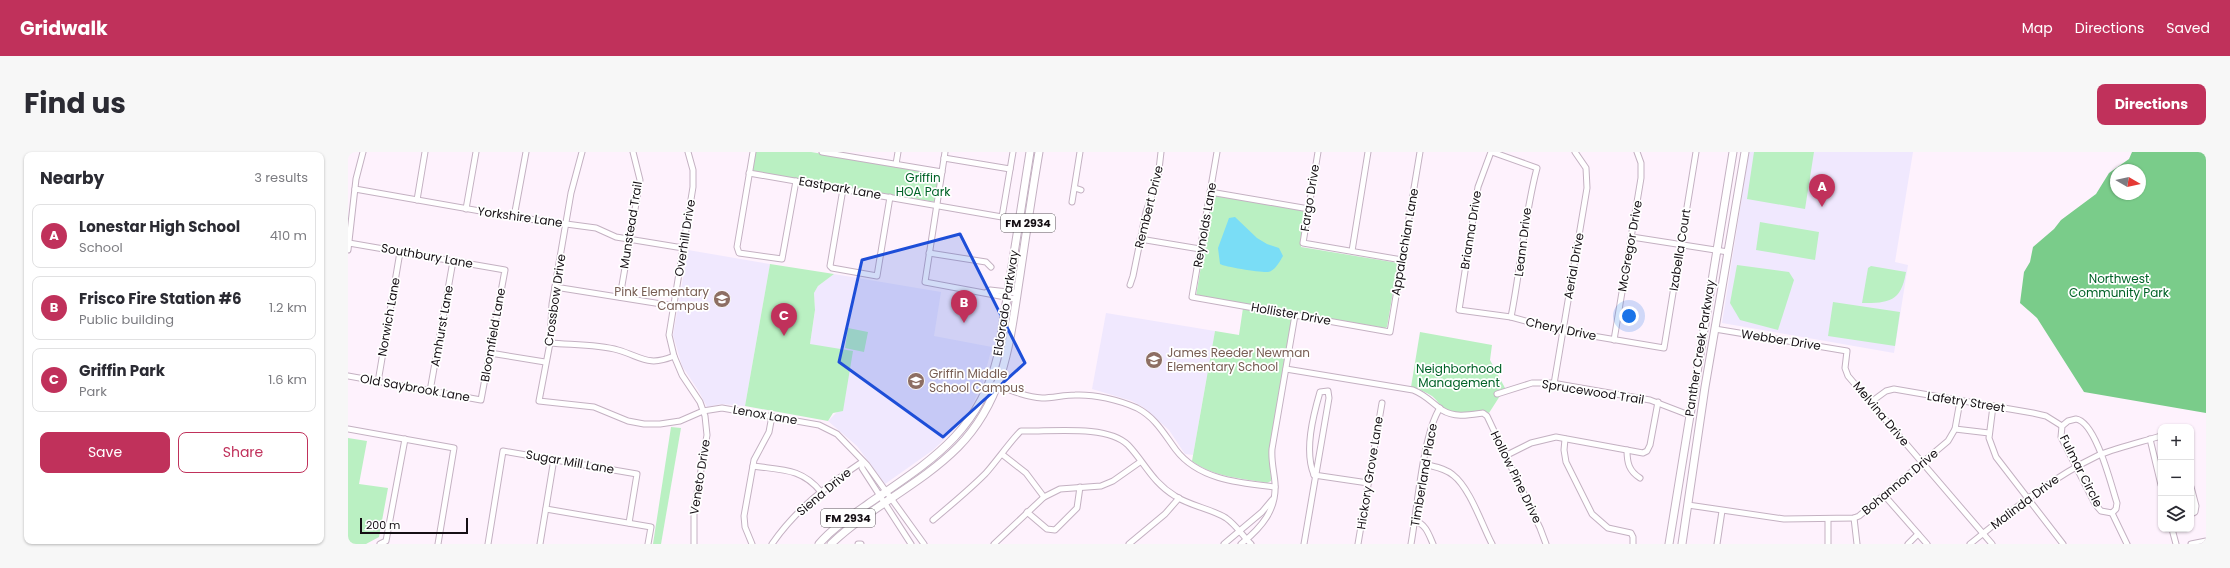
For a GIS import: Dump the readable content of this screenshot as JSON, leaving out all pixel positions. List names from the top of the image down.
{
  "streets": {
    "main road": ["FM 2934", "Eldorado Parkway", "Panther Creek Parkway"],
    "street": [
      "Eastpark Lane",
      "Fargo Drive",
      "Rembert Drive",
      "Yorkshire Lane",
      "Munstead Trail",
      "Reynolds Lane",
      "Brianna Drive",
      "Overhill Drive",
      "Appalachian Lane",
      "Leann Drive",
      "McGregor Drive",
      "Izabella Court",
      "Southbury Lane",
      "Aerial Drive",
      "Crossbow Drive",
      "Hollister Drive",
      "Norwich Lane",
      "Amhurst Lane",
      "Cheryl Drive",
      "Bloomfield Lane",
      "Webber Drive",
      "Old Saybrook Lane",
      "Sprucewood Trail",
      "Lafetry Street",
      "Melvina Drive",
      "Lenox Lane",
      "Sugar Mill Lane",
      "Fulmar Circle",
      "Hickory Grove Lane",
      "Timberland Place",
      "Veneto Drive",
      "Hollow Pine Drive",
      "Bohannon Drive",
      "Siena Drive",
      "Malinda Drive"
    ]
  },
  "crossings": [
    ["Yorkshire Lane", "Munstead Trail"],
    ["Yorkshire Lane", "Overhill Drive"],
    ["Yorkshire Lane", "Crossbow Drive"],
    ["Reynolds Lane", "Hollister Drive"],
    ["Brianna Drive", "Leann Drive"],
    ["Brianna Drive", "Cheryl Drive"],
    ["Overhill Drive", "Lenox Lane"],
    ["Overhill Drive", "Veneto Drive"],
    ["Appalachian Lane", "Hollister Drive"],
    ["Leann Drive", "Cheryl Drive"],
    ["McGregor Drive", "Cheryl Drive"],
    ["Izabella Court", "Cheryl Drive"],
    ["Southbury Lane", "Norwich Lane"],
    ["Southbury Lane", "Amhurst Lane"],
    ["Southbury Lane", "Bloomfield Lane"],
    ["Aerial Drive", "Cheryl Drive"],
    ["Aerial Drive", "Sprucewood Trail"],
    ["Crossbow Drive", "Lenox Lane"],
    ["Eldorado Parkway", "Lenox Lane"],
    ["Norwich Lane", "Old Saybrook Lane"],
    ["Amhurst Lane", "Old Saybrook Lane"],
    ["Bloomfield Lane", "Old Saybrook Lane"],
    ["Webber Drive", "Panther Creek Parkway"],
    ["Webber Drive", "Melvina Drive"],
    ["Panther Creek Parkway", "Sprucewood Trail"],
    ["Panther Creek Parkway", "Bohannon Drive"],
    ["Lafetry Street", "Melvina Drive"],
    ["Lafetry Street", "Fulmar Circle"],
    ["Lafetry Street", "Bohannon Drive"],
    ["Melvina Drive", "Bohannon Drive"],
    ["Melvina Drive", "Malinda Drive"],
    ["Lenox Lane", "Veneto Drive"],
    ["Lenox Lane", "Siena Drive"],
    ["Fulmar Circle", "Malinda Drive"],
    ["Timberland Place", "Hollow Pine Drive"]
  ],
  "parks": ["Griffin HOA Park", "Northwest Community Park", "Neighborhood Management"],
  "places": {
    "school or university": ["Pink Elementary Campus", "James Reeder Newman Elementary School", "Griffin Middle School Campus"]
  },
  "scale_bar": "200 m",
  "north": "right",
  "page": {
    "header": "Gridwalk",
    "nav": ["Map", "Directions", "Saved"],
    "title": "Find us",
    "buttons": [
      "Directions",
      ["Save", "Share"]
    ],
    "heading": ["Nearby", "3 results"],
    "pins": ["A", "B", "C"],
    "list": [
      {
        "mark": "A",
        "name": "Lonestar High School",
        "note": "School",
        "value": "410 m"
      },
      {
        "mark": "B",
        "name": "Frisco Fire Station #6",
        "note": "Public building",
        "value": "1.2 km"
      },
      {
        "mark": "C",
        "name": "Griffin Park",
        "note": "Park",
        "value": "1.6 km"
      }
    ],
    "map_buttons": ["+", "−"],
    "scale": "200 m"
  }
}
